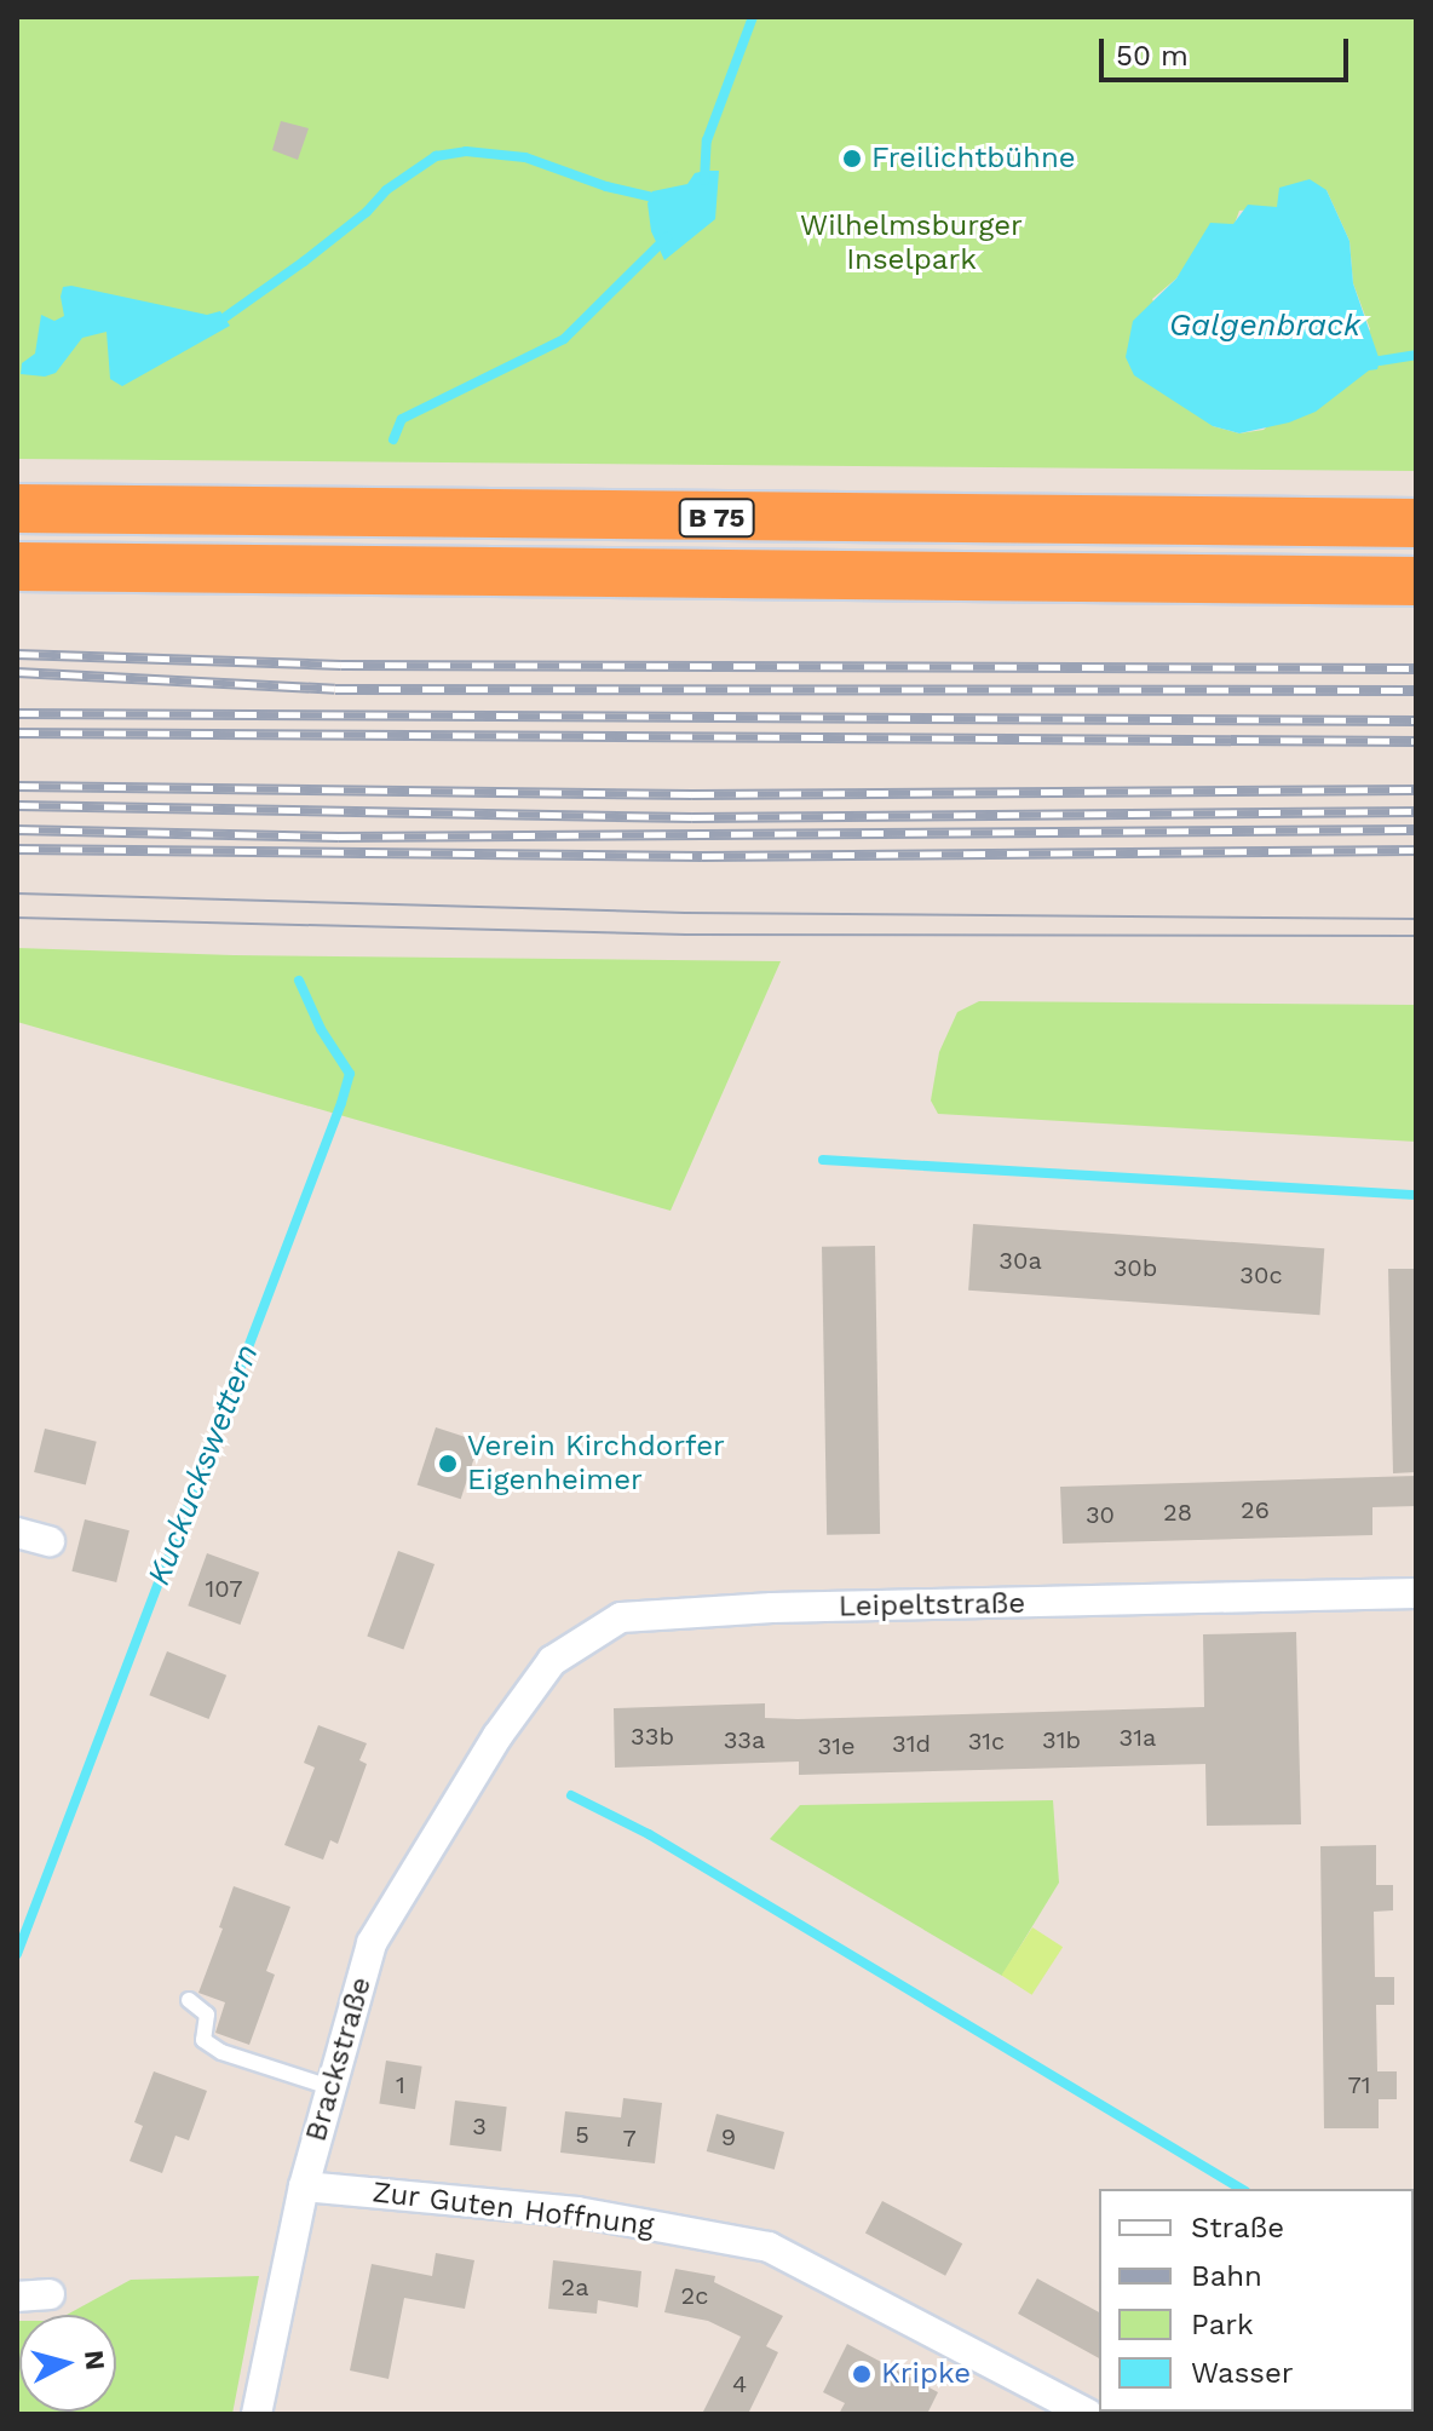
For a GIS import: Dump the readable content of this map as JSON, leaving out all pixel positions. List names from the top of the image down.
{
  "streets": {
    "highway": ["B 75"],
    "street": ["Leipeltstraße", "Brackstraße", "Zur Guten Hoffnung"]
  },
  "crossings": [
    ["Leipeltstraße", "Brackstraße"],
    ["Brackstraße", "Zur Guten Hoffnung"]
  ],
  "water": ["Galgenbrack", "Kuckuckswettern"],
  "parks": ["Wilhelmsburger Inselpark"],
  "places": ["Freilichtbühne", "Verein Kirchdorfer Eigenheimer", "Kripke"],
  "house_numbers": [
    "30a",
    "30b",
    "30c",
    "26",
    "28",
    "30",
    "107",
    "33b",
    "31a",
    "33a",
    "31b",
    "31c",
    "31d",
    "31e",
    "1",
    "71",
    "3",
    "5",
    "9",
    "7",
    "2a",
    "2c",
    "4"
  ],
  "legend": [
    "Straße",
    "Bahn",
    "Park",
    "Wasser"
  ],
  "scale_bar": "50 m",
  "north": "right"
}
